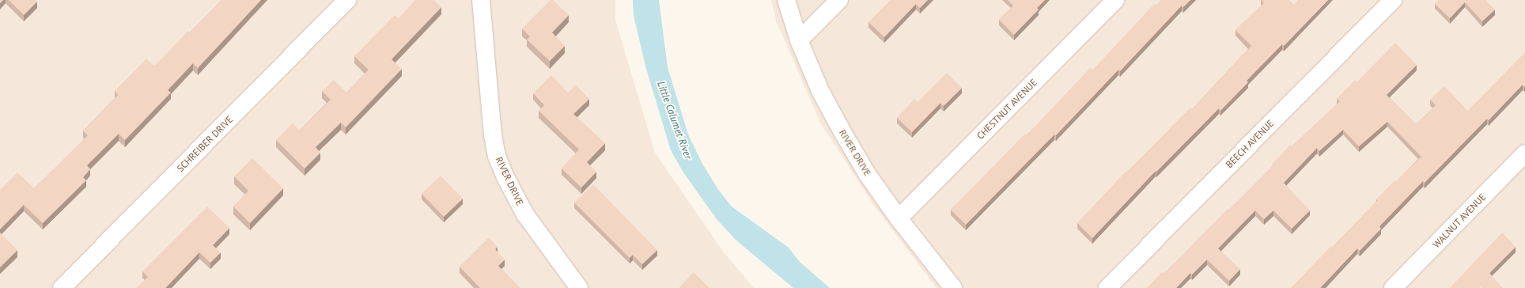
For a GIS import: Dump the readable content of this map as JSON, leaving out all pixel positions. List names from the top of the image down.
{
  "streets": {
    "street": [
      "CHESTNUT AVENUE",
      "SCHREIBER DRIVE",
      "BEECH AVENUE",
      "RIVER DRIVE",
      "WALNUT AVENUE"
    ]
  },
  "crossings": [
    ["CHESTNUT AVENUE", "RIVER DRIVE"]
  ],
  "water": ["Little Calumet River"]
}
